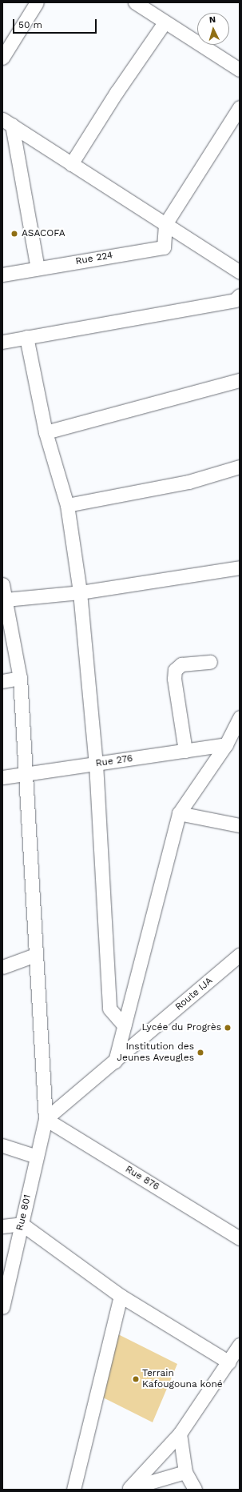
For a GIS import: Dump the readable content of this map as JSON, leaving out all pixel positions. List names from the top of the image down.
{
  "streets": {
    "street": [
      "Rue 224",
      "Rue 276",
      "Route IJA",
      "Rue 876",
      "Rue 801"
    ]
  },
  "crossings": [
    ["Rue 276", "Rue 801"],
    ["Route IJA", "Rue 876"],
    ["Route IJA", "Rue 801"],
    ["Rue 876", "Rue 801"]
  ],
  "places": [
    "ASACOFA",
    "Lycée du Progrès",
    "Institution des Jeunes Aveugles",
    "Terrain Kafougouna koné"
  ],
  "scale_bar": "50 m",
  "north": "top"
}
